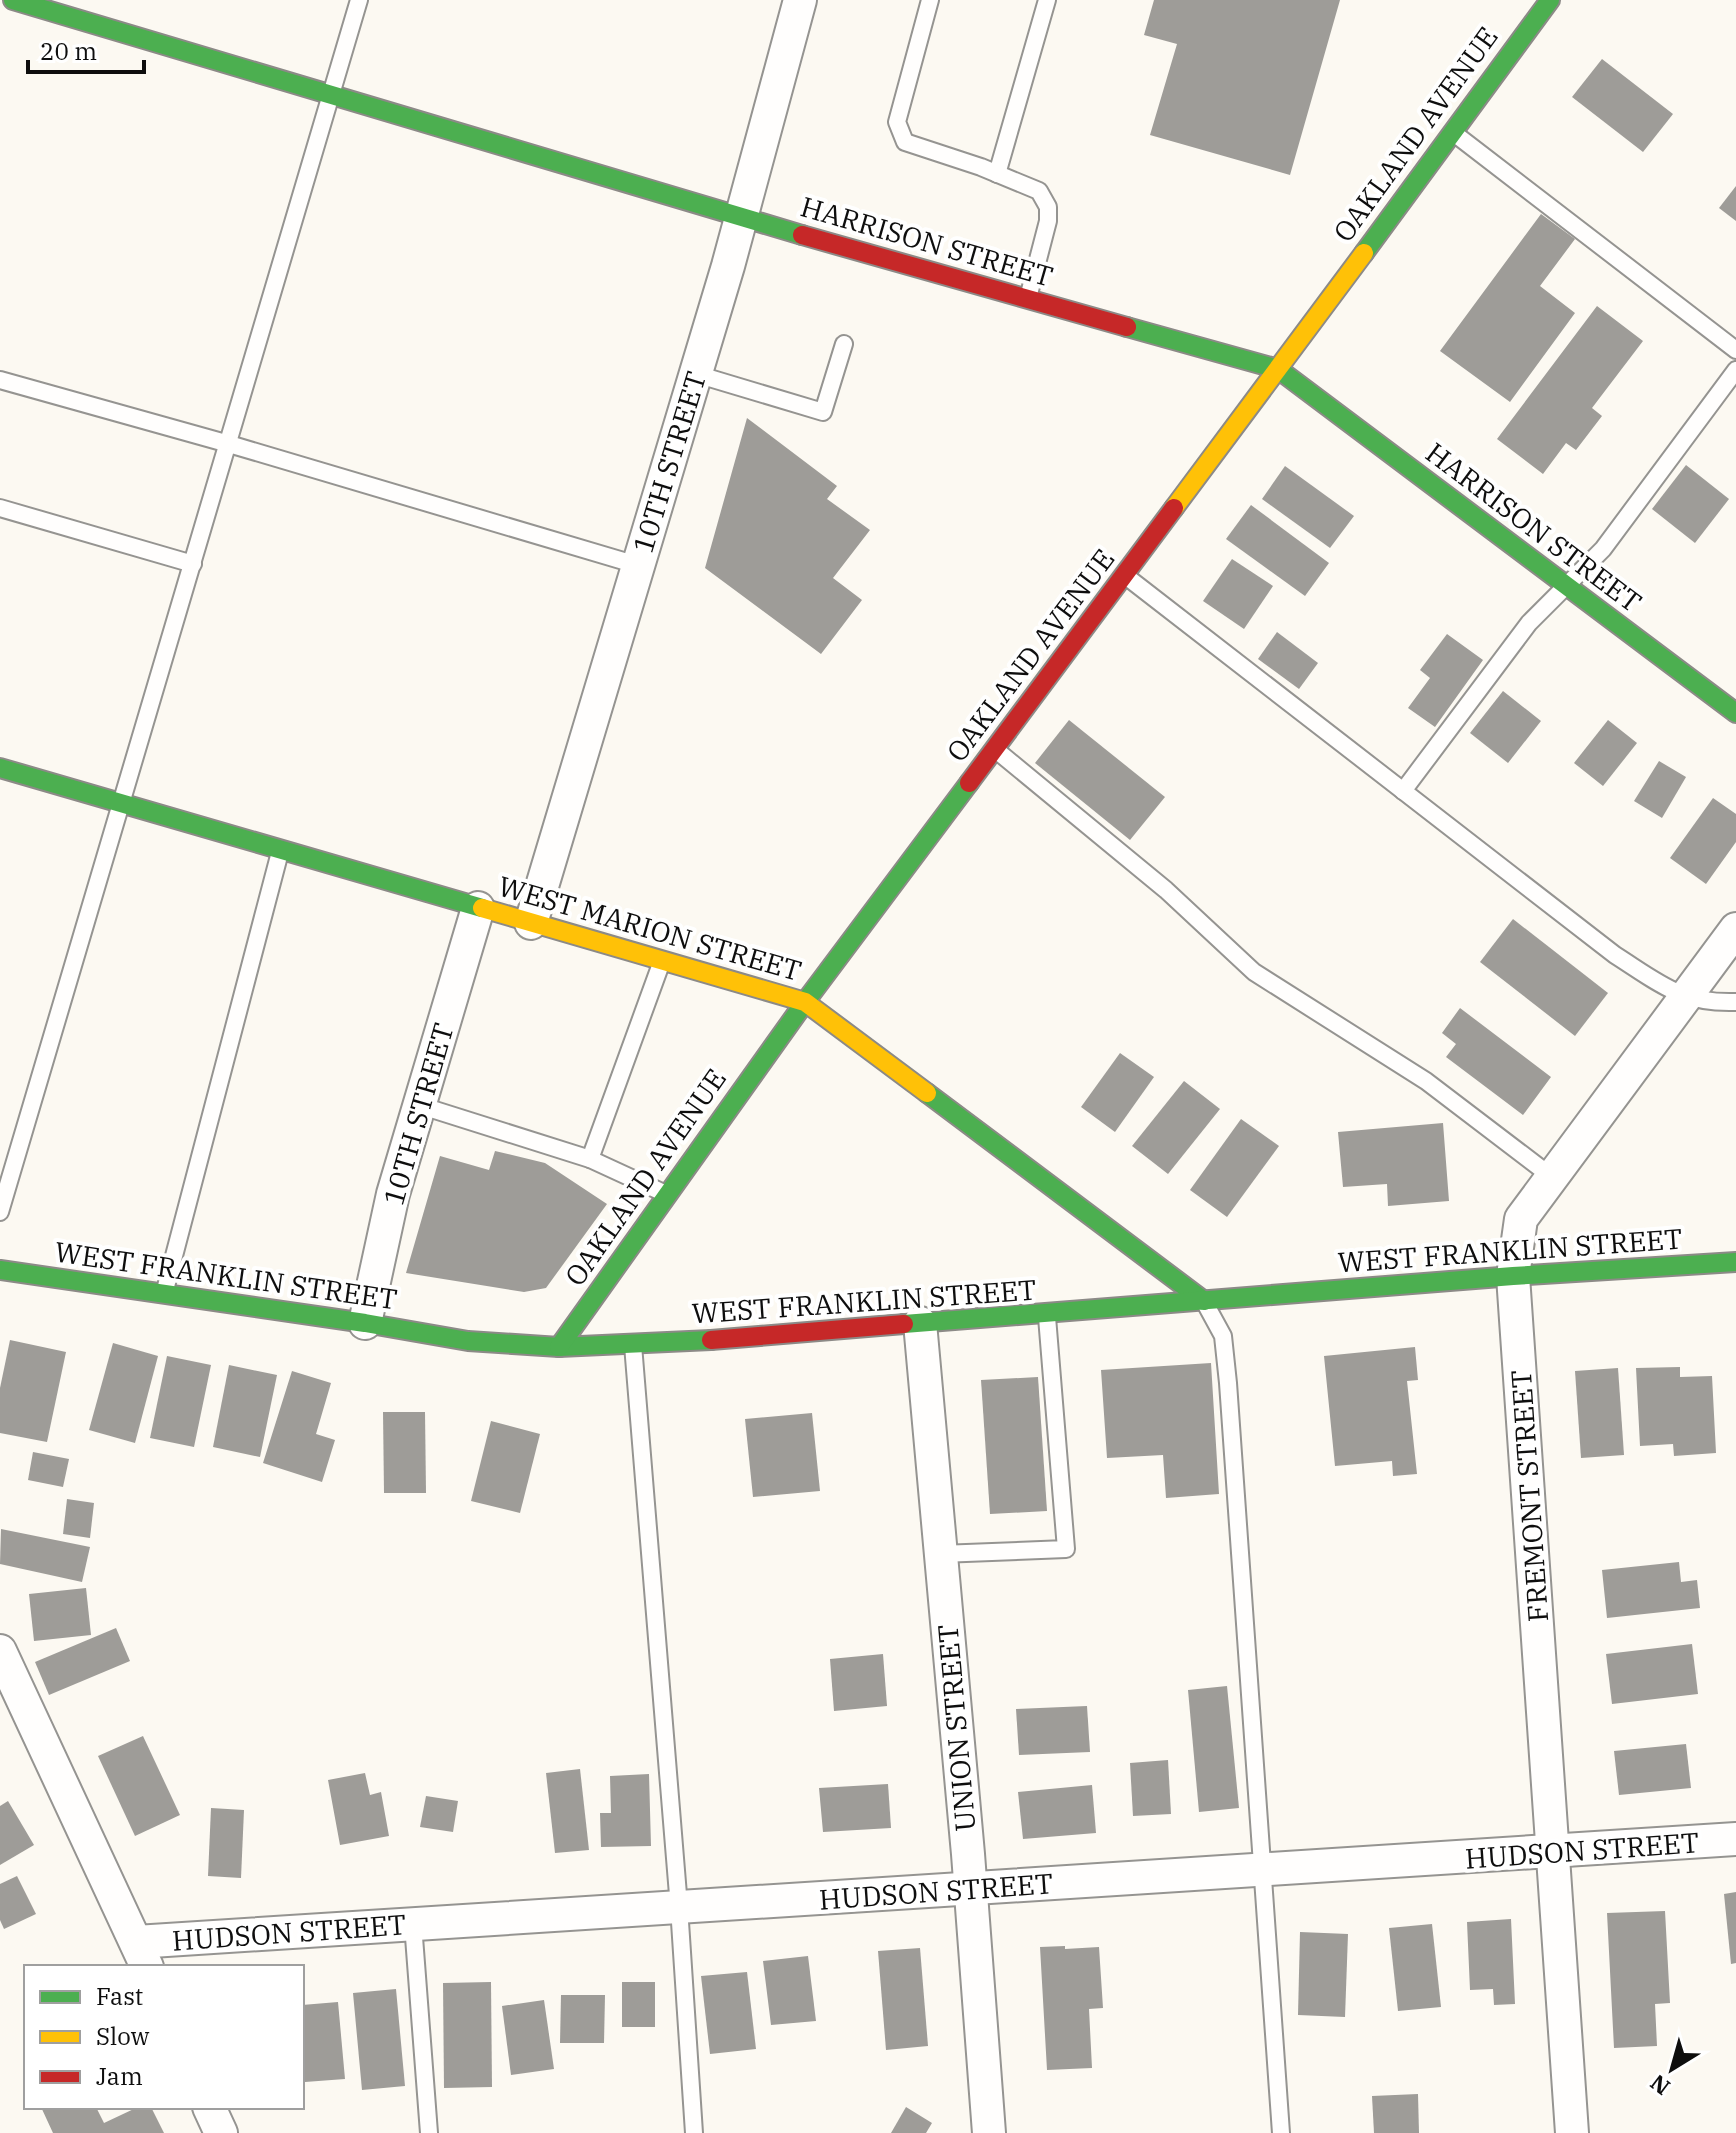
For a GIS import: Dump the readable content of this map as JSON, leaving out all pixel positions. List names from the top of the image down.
{
  "streets": {
    "street": [
      "OAKLAND AVENUE",
      "HARRISON STREET",
      "10TH STREET",
      "WEST MARION STREET",
      "WEST FRANKLIN STREET",
      "FREMONT STREET",
      "UNION STREET",
      "HUDSON STREET"
    ]
  },
  "crossings": [
    ["OAKLAND AVENUE", "HARRISON STREET"],
    ["OAKLAND AVENUE", "WEST MARION STREET"],
    ["OAKLAND AVENUE", "WEST FRANKLIN STREET"],
    ["HARRISON STREET", "10TH STREET"],
    ["10TH STREET", "WEST MARION STREET"],
    ["10TH STREET", "WEST FRANKLIN STREET"],
    ["WEST MARION STREET", "WEST FRANKLIN STREET"],
    ["WEST FRANKLIN STREET", "FREMONT STREET"],
    ["WEST FRANKLIN STREET", "UNION STREET"],
    ["FREMONT STREET", "HUDSON STREET"],
    ["UNION STREET", "HUDSON STREET"]
  ],
  "legend": ["Fast", "Slow", "Jam"],
  "scale_bar": "20 m",
  "north": "bottom left"
}
